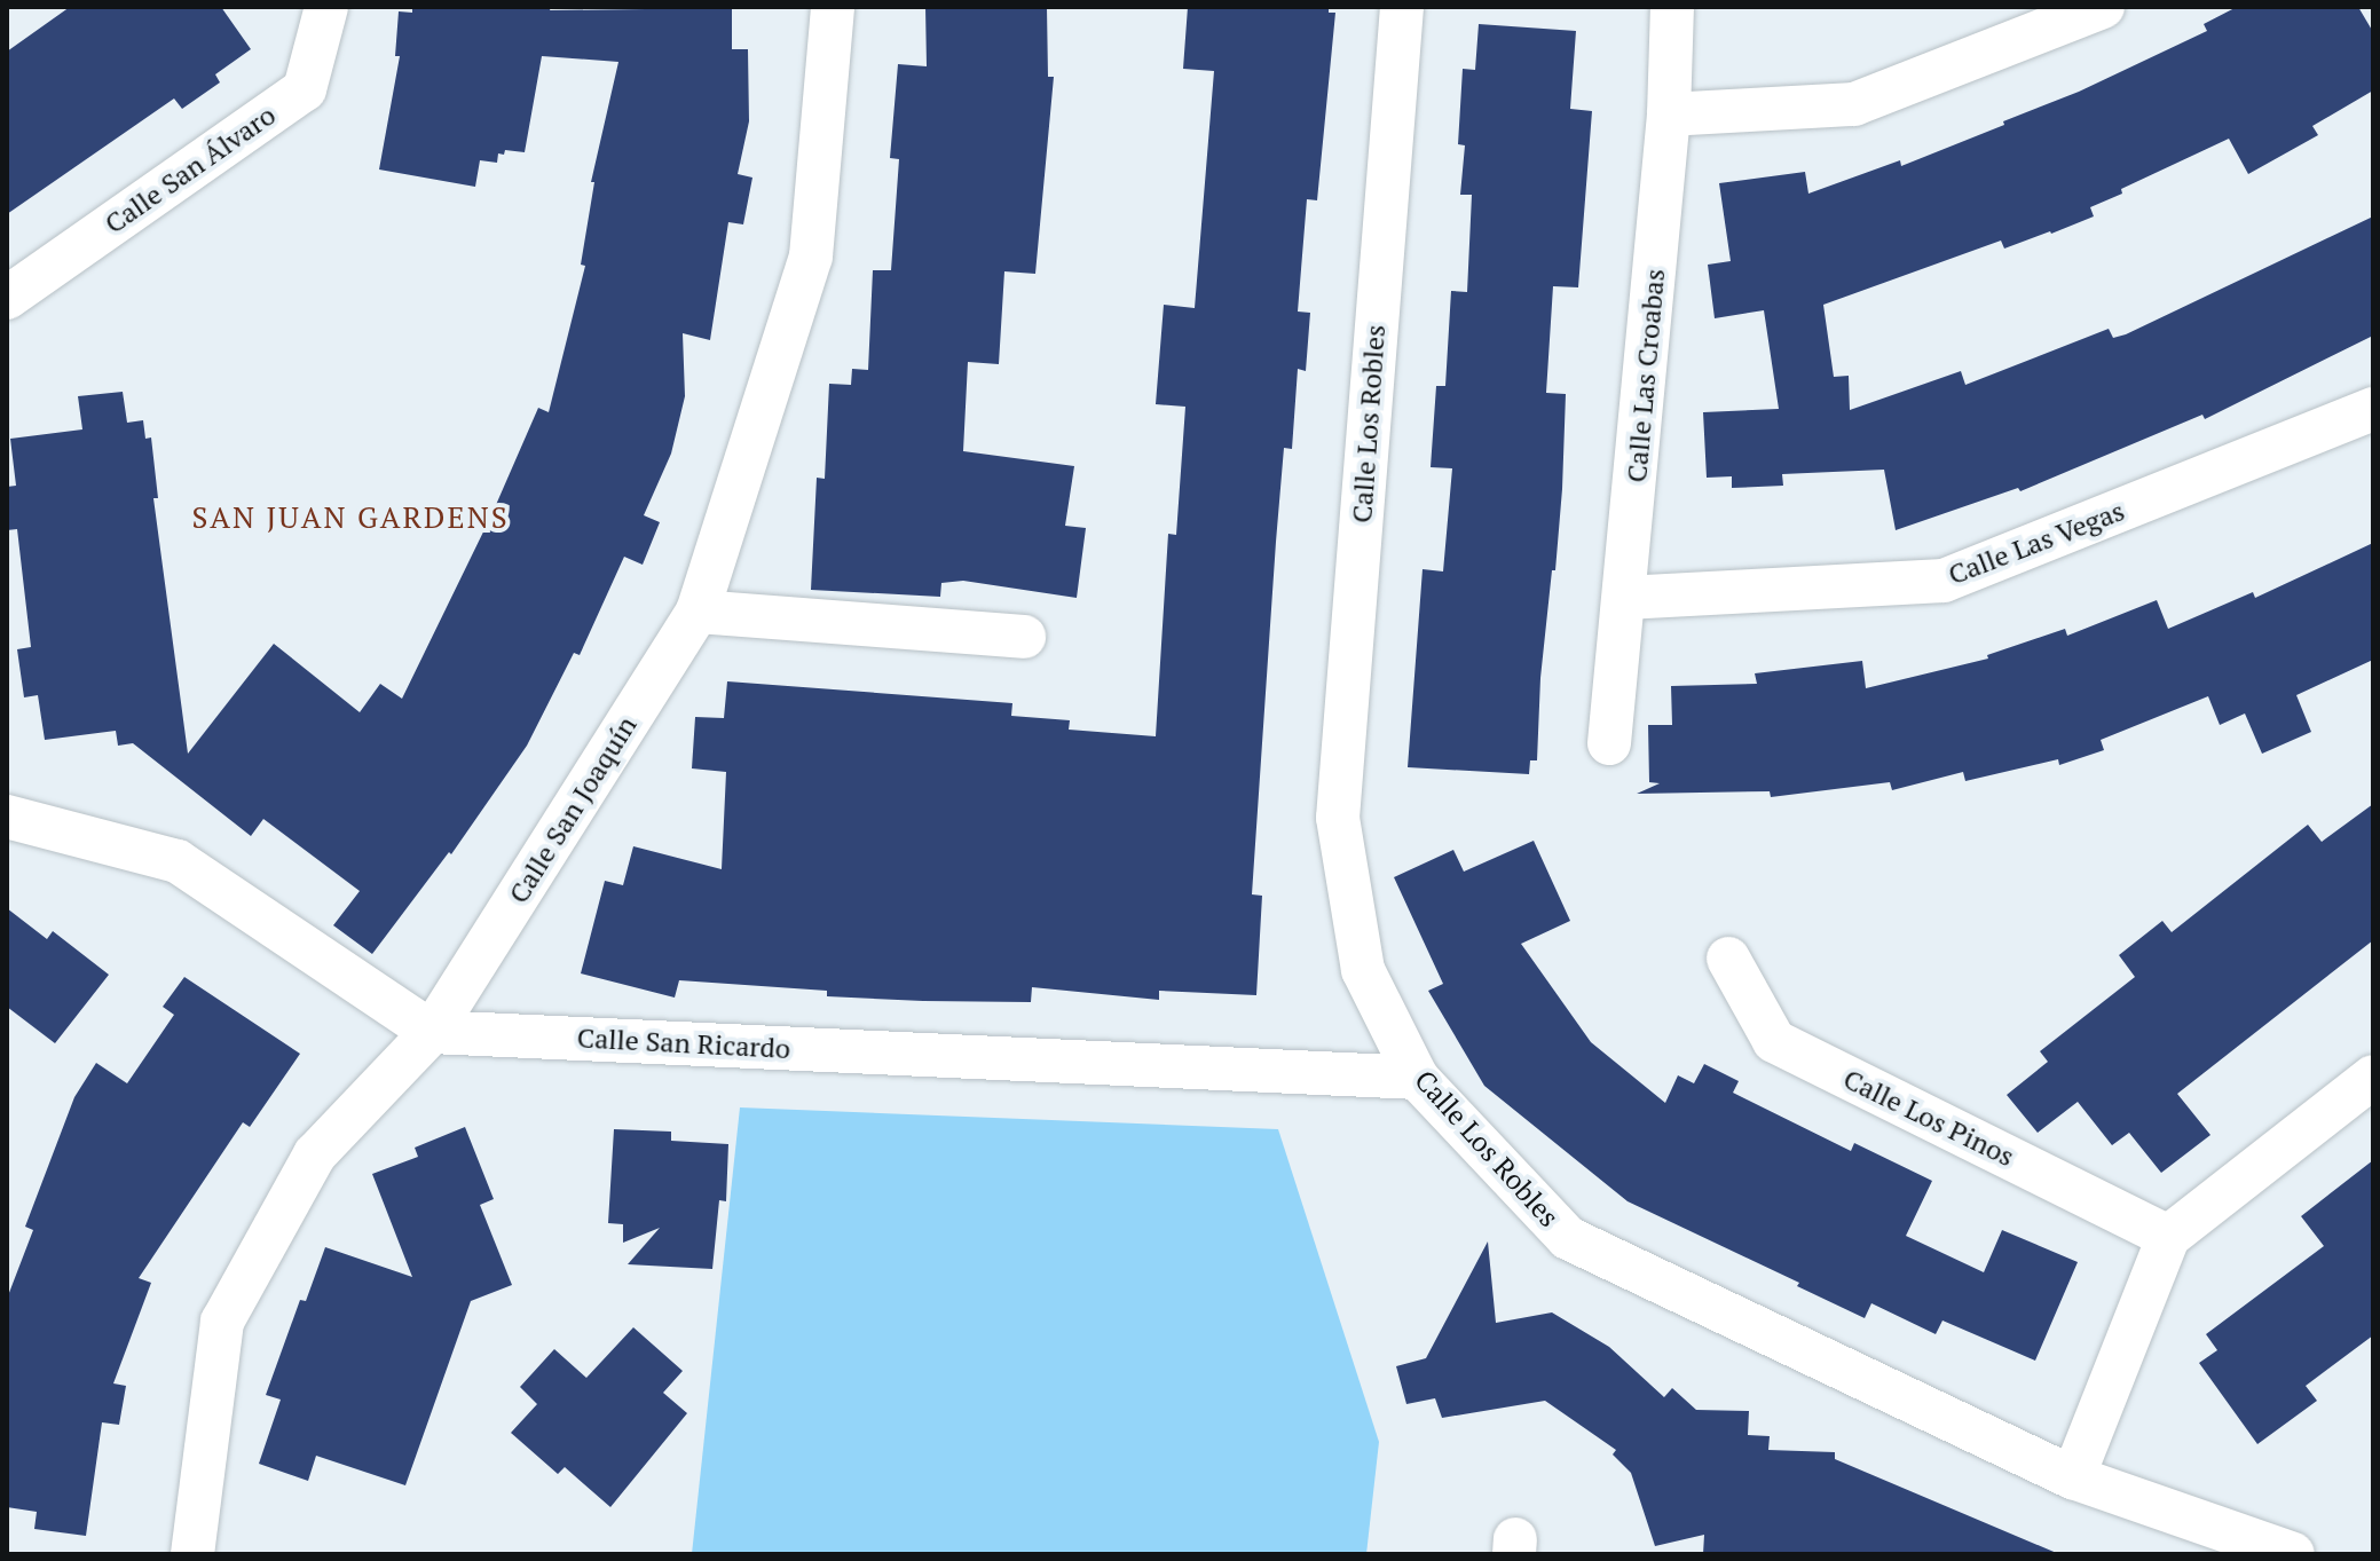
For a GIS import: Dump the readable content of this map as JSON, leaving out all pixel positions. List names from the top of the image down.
{
  "streets": {
    "street": [
      "Calle San Álvaro",
      "Calle Las Croabas",
      "Calle Los Robles",
      "Calle Las Vegas",
      "Calle San Joaquín",
      "Calle San Ricardo",
      "Calle Los Pinos"
    ]
  },
  "crossings": [
    ["Calle Las Croabas", "Calle Las Vegas"],
    ["Calle Los Robles", "Calle San Ricardo"],
    ["Calle San Joaquín", "Calle San Ricardo"]
  ],
  "districts": ["SAN JUAN GARDENS"]
}
